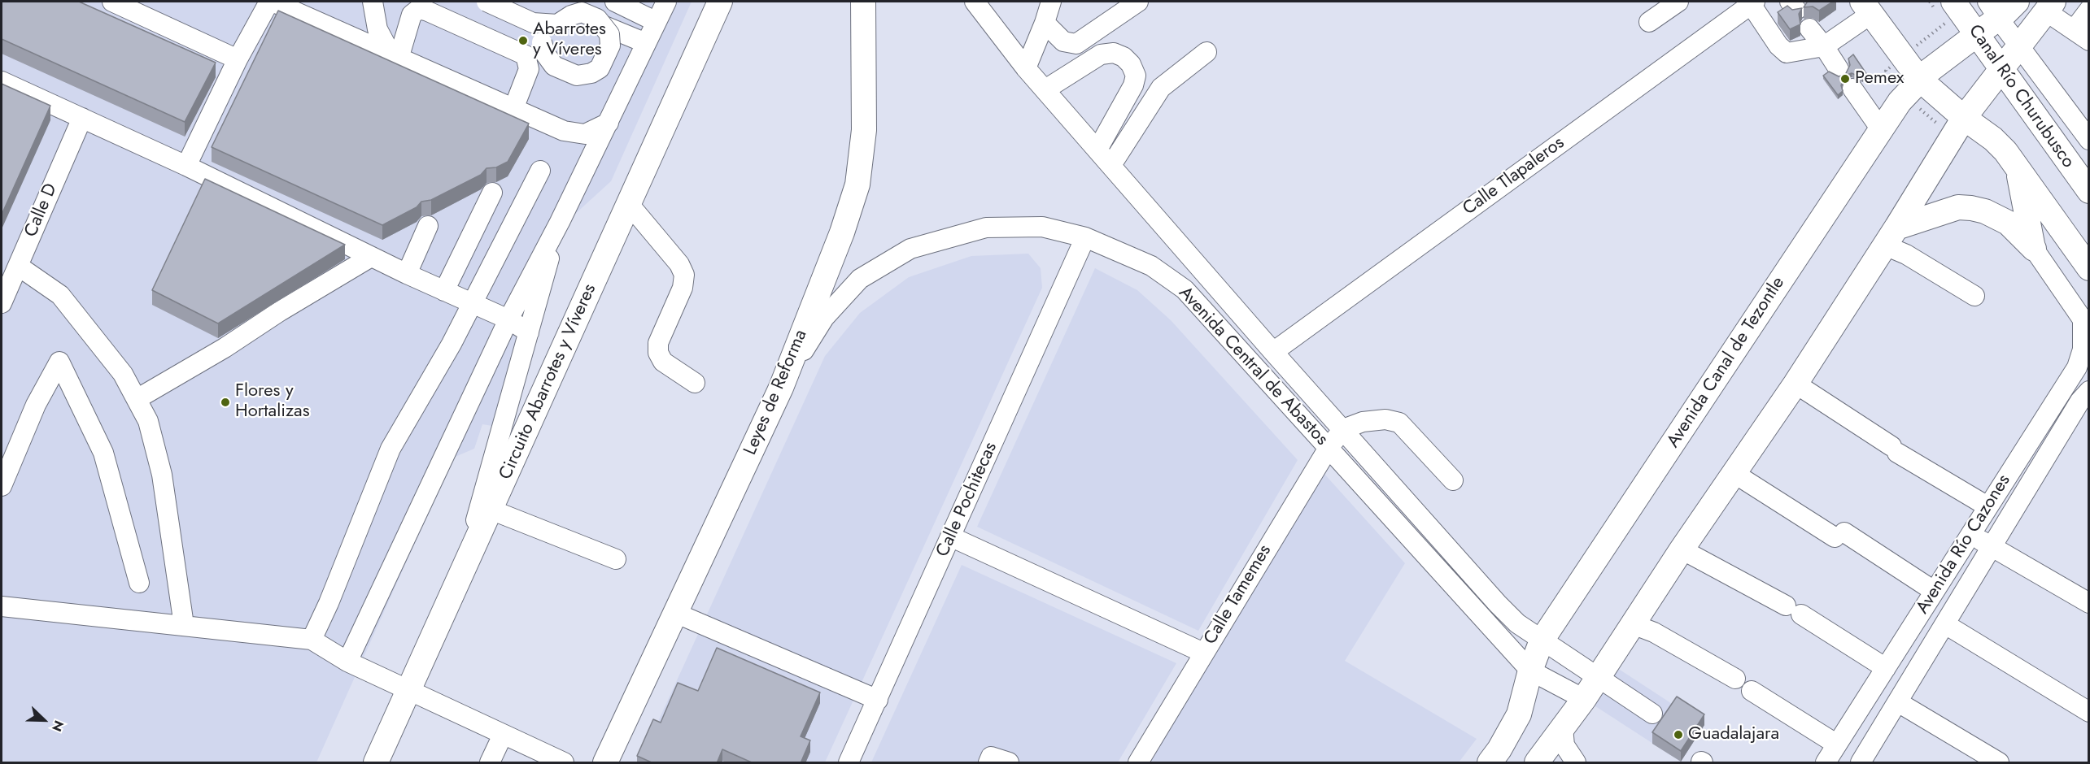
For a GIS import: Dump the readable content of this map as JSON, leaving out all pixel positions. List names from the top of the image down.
{
  "streets": {
    "main road": [
      "Canal Río Churubusco",
      "Avenida Canal de Tezontle",
      "Circuito Abarrotes y Víveres",
      "Leyes de Reforma"
    ],
    "street": [
      "Calle Tlapaleros",
      "Calle D",
      "Avenida Central de Abastos",
      "Calle Pochitecas",
      "Avenida Río Cazones",
      "Calle Tamemes"
    ]
  },
  "crossings": [
    ["Canal Río Churubusco", "Avenida Canal de Tezontle"],
    ["Calle Tlapaleros", "Avenida Central de Abastos"],
    ["Avenida Canal de Tezontle", "Avenida Central de Abastos"],
    ["Avenida Central de Abastos", "Leyes de Reforma"],
    ["Avenida Central de Abastos", "Calle Pochitecas"],
    ["Avenida Central de Abastos", "Calle Tamemes"]
  ],
  "places": [
    "Abarrotes y Víveres",
    "Pemex",
    "Flores y Hortalizas",
    "Guadalajara"
  ],
  "north": "bottom right"
}
